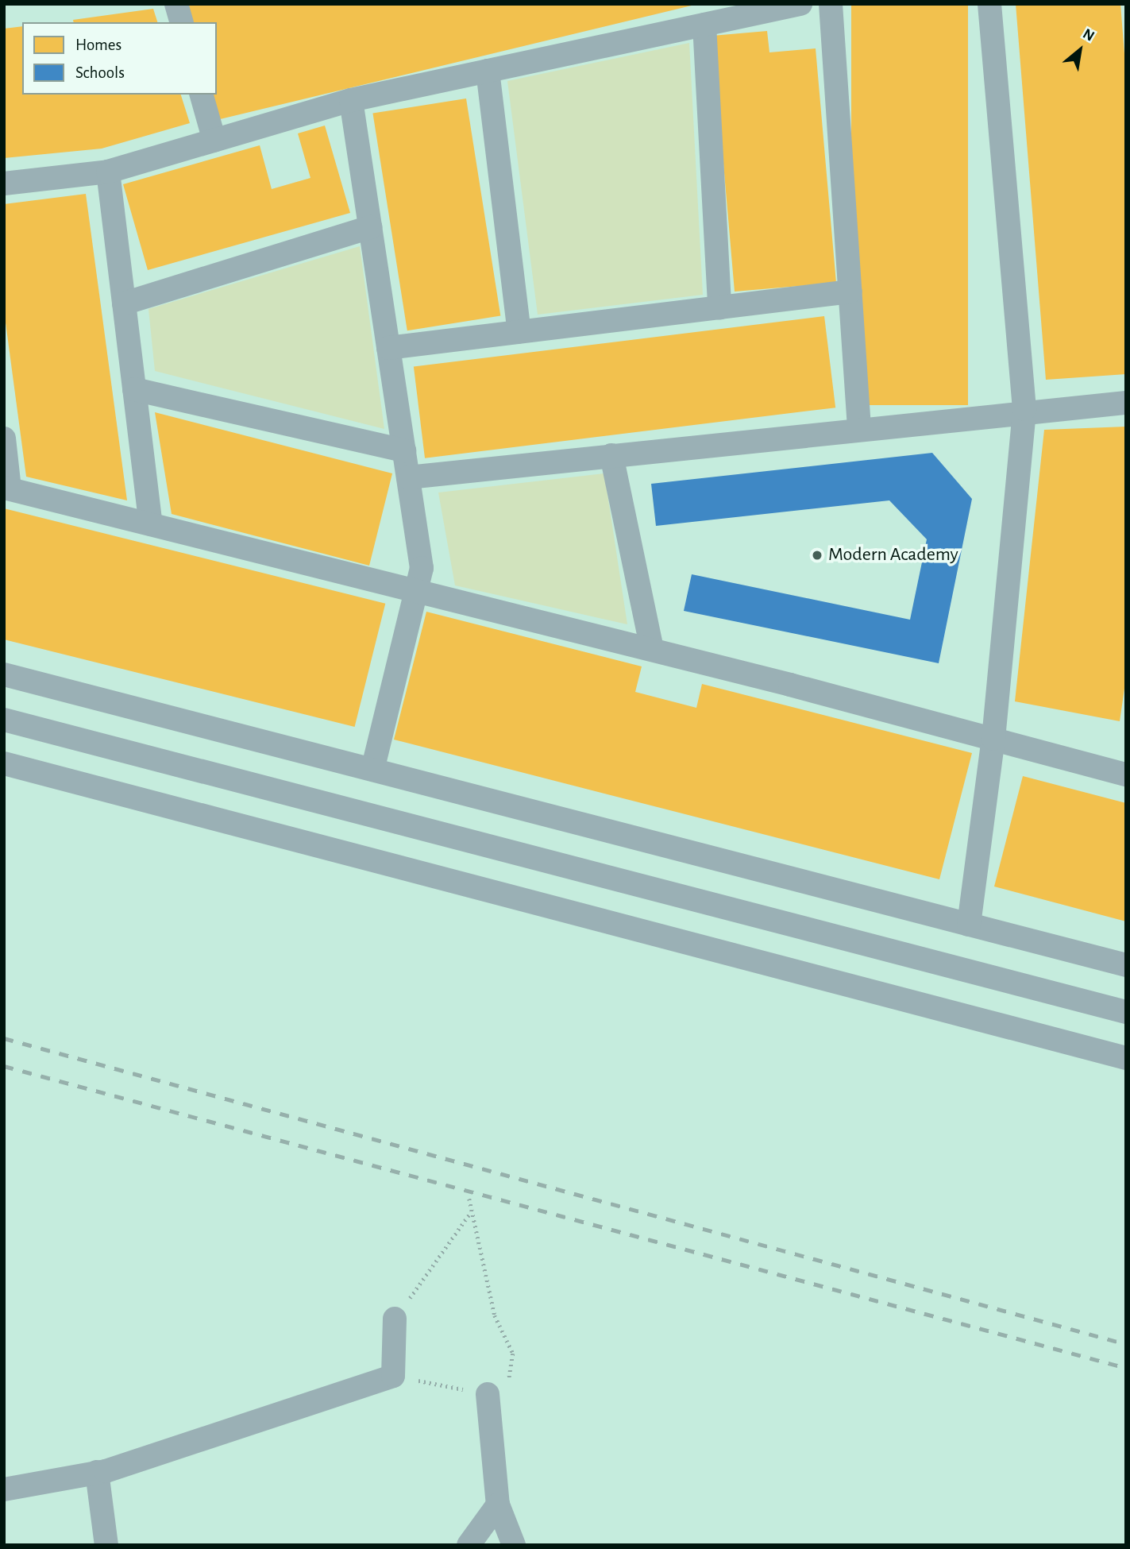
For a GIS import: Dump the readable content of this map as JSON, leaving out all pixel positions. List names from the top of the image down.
{
  "places": ["Modern Academy"],
  "legend": ["Homes", "Schools"],
  "north": "top right"
}
